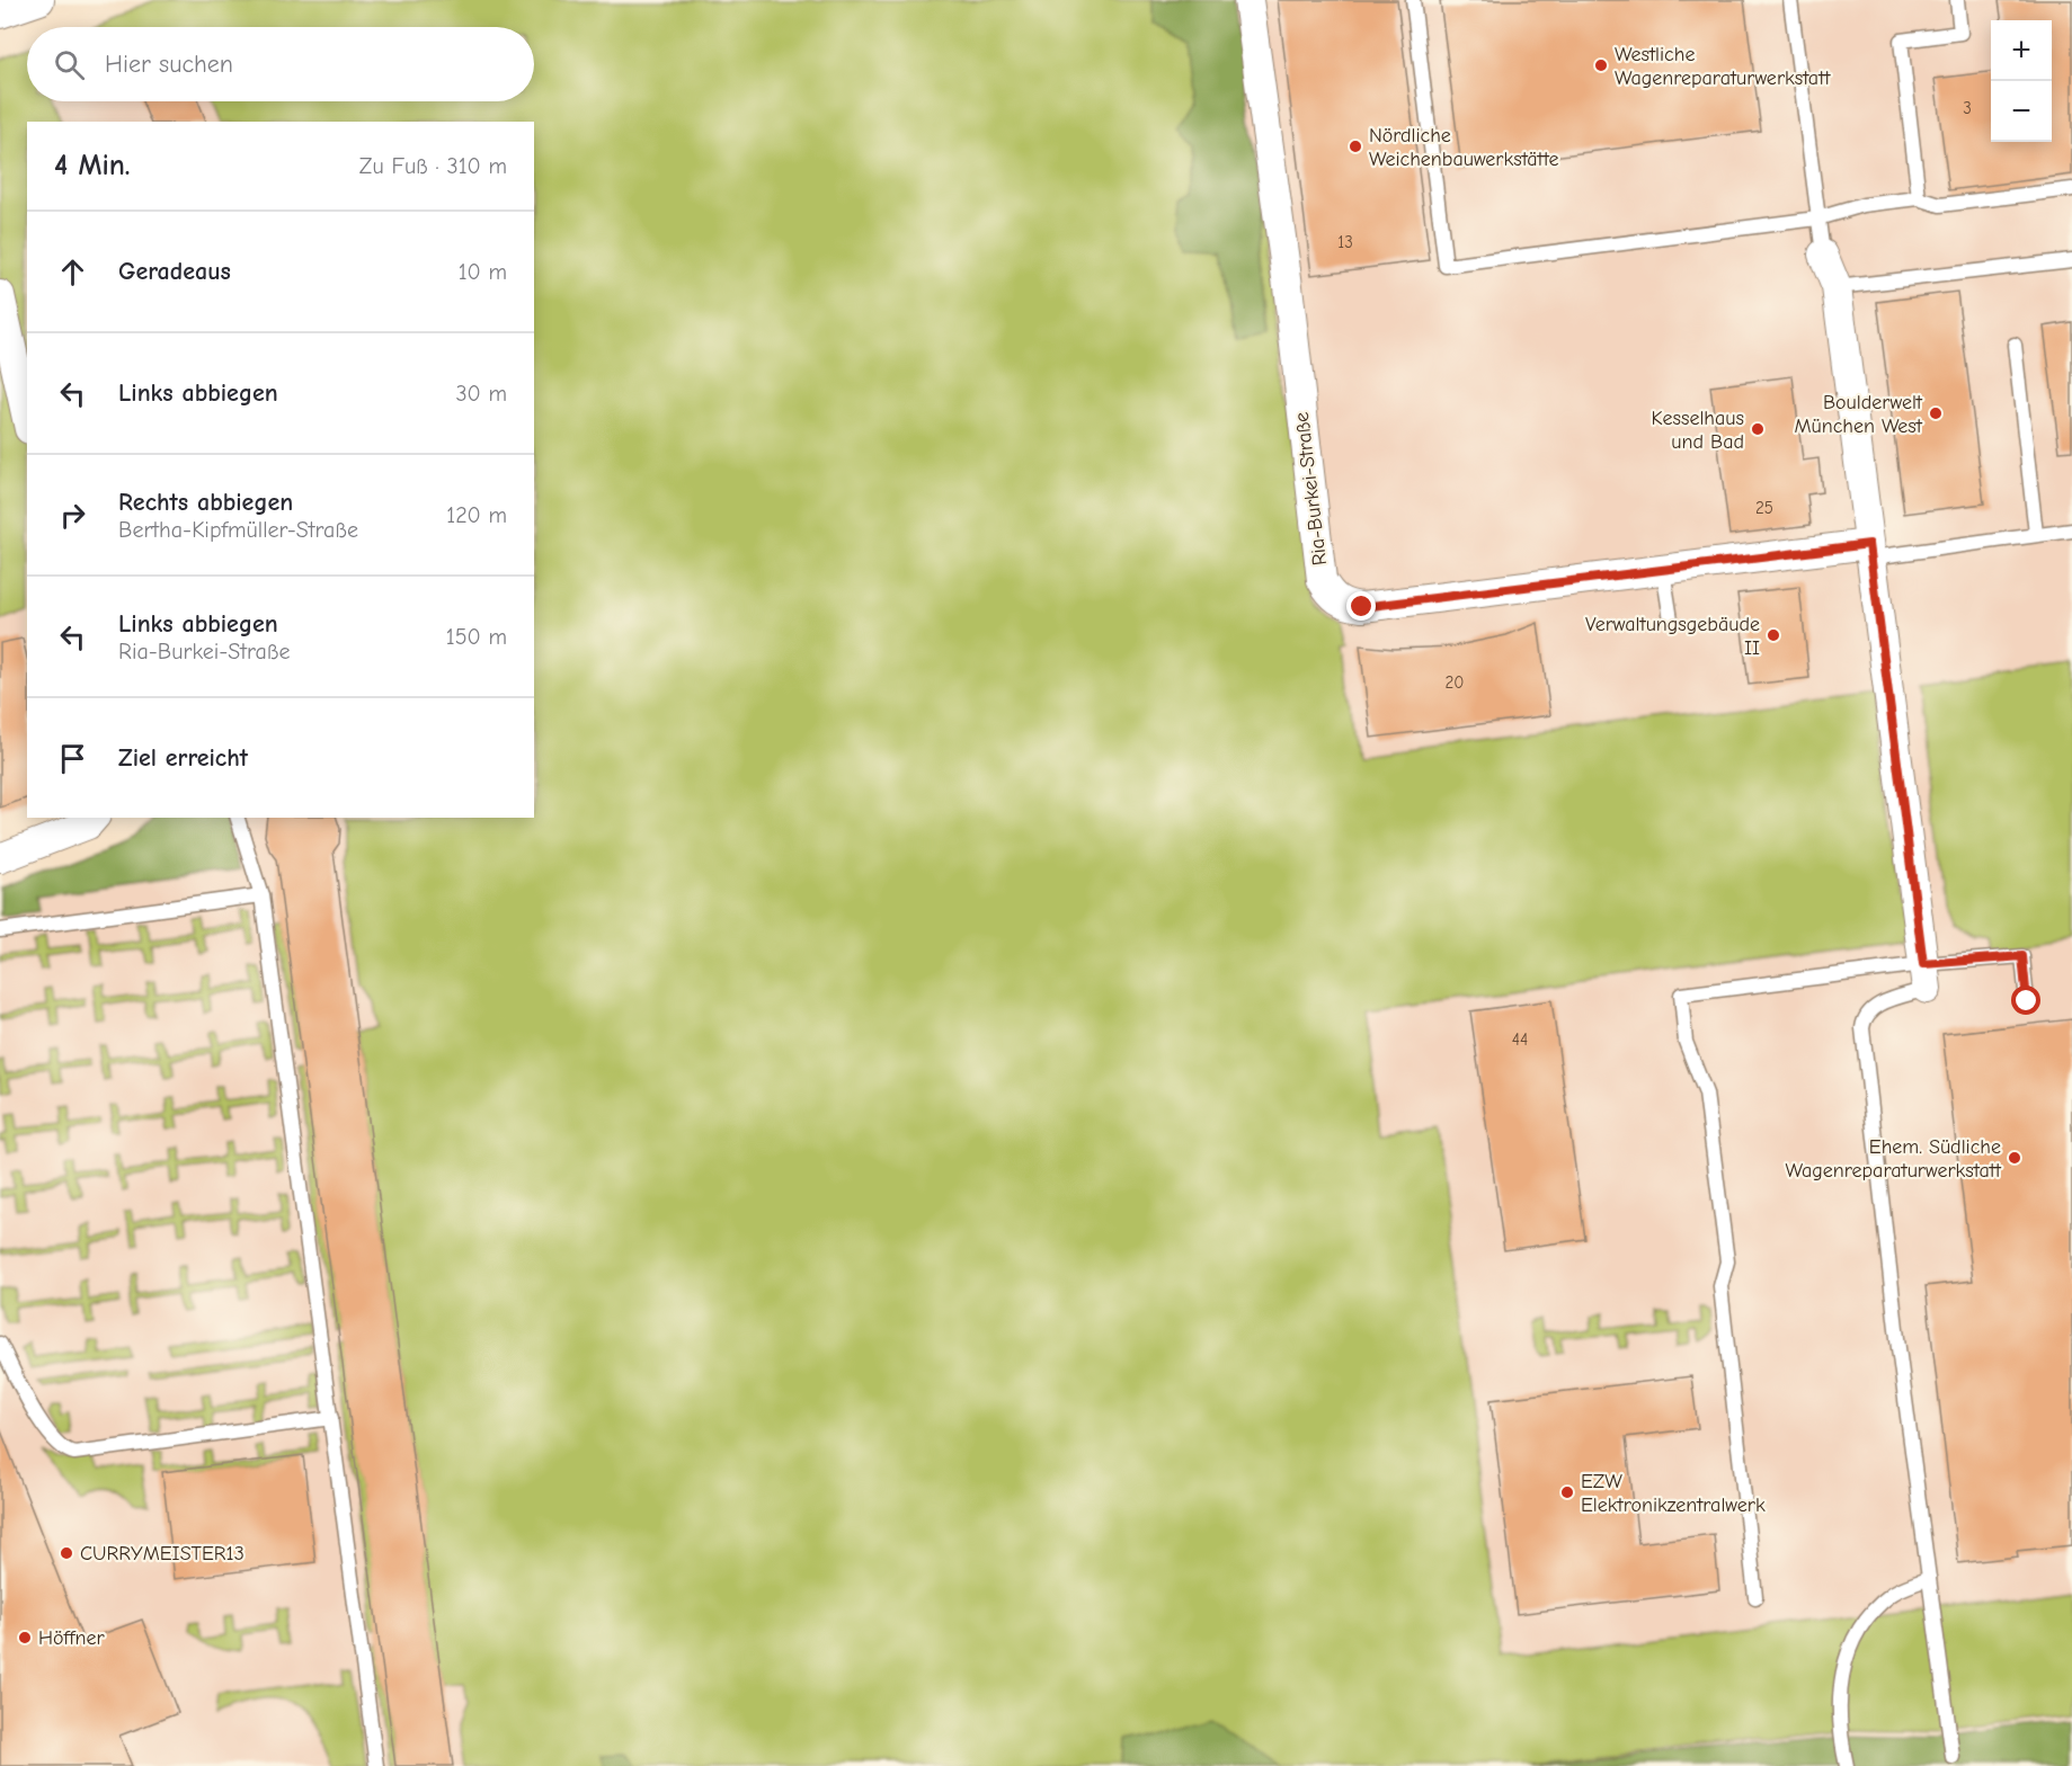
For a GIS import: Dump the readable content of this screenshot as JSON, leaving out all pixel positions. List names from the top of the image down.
{
  "streets": {
    "street": ["Ria-Burkei-Straße"]
  },
  "places": [
    "Westliche Wagenreparaturwerkstatt",
    "Nördliche Weichenbauwerkstätte",
    "Boulderwelt München West",
    "Kesselhaus und Bad",
    "Verwaltungsgebäude II",
    "Ehem. Südliche Wagenreparaturwerkstatt",
    "EZW Elektronikzentralwerk",
    "CURRYMEISTER13",
    "Höffner"
  ],
  "house_numbers": [
    "3",
    "13",
    "25",
    "20",
    "44"
  ],
  "page": {
    "map_buttons": ["+", "−"],
    "search": "Hier suchen",
    "heading": ["4 Min.", "Zu Fuß · 310 m"],
    "list": [
      ["Geradeaus", "10 m"],
      ["Links abbiegen", "30 m"],
      ["Rechts abbiegen", "Bertha-Kipfmüller-Straße", "120 m"],
      ["Links abbiegen", "Ria-Burkei-Straße", "150 m"],
      "Ziel erreicht"
    ]
  }
}
